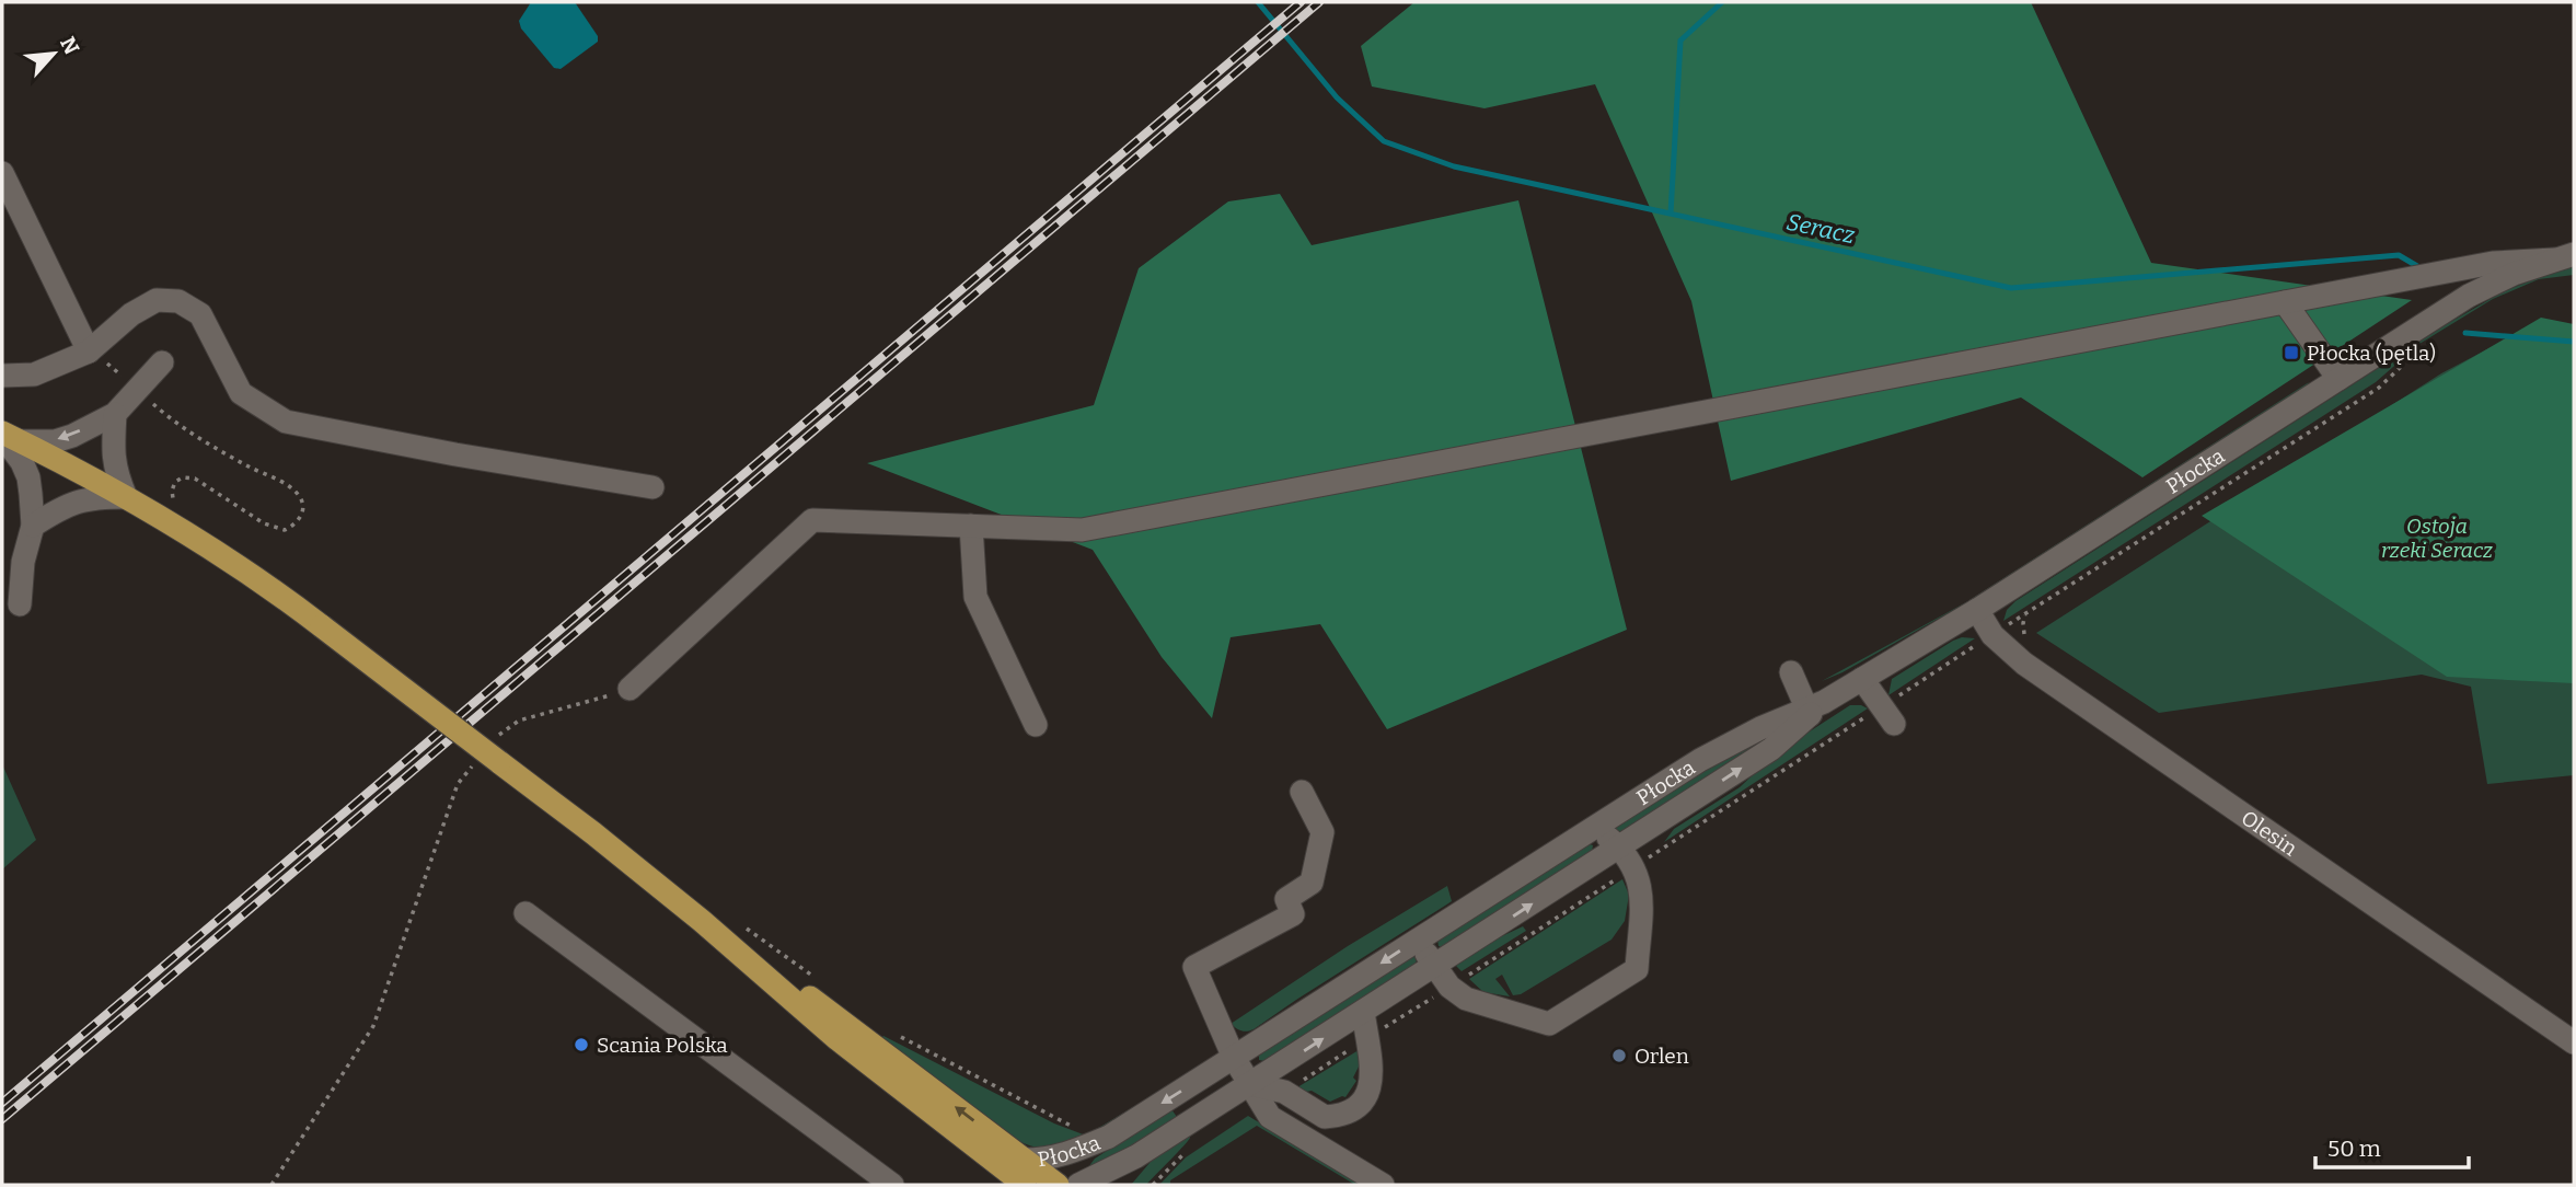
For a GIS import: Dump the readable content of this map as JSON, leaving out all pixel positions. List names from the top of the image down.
{
  "streets": {
    "street": ["Płocka", "Olesin"]
  },
  "crossings": [
    ["Płocka", "Olesin"]
  ],
  "water": ["Seracz"],
  "parks": ["Ostoja rzeki Seracz"],
  "places": {
    "transit": ["Płocka (pętla)"],
    "other": ["Scania Polska", "Orlen"]
  },
  "scale_bar": "50 m",
  "north": "top right"
}
